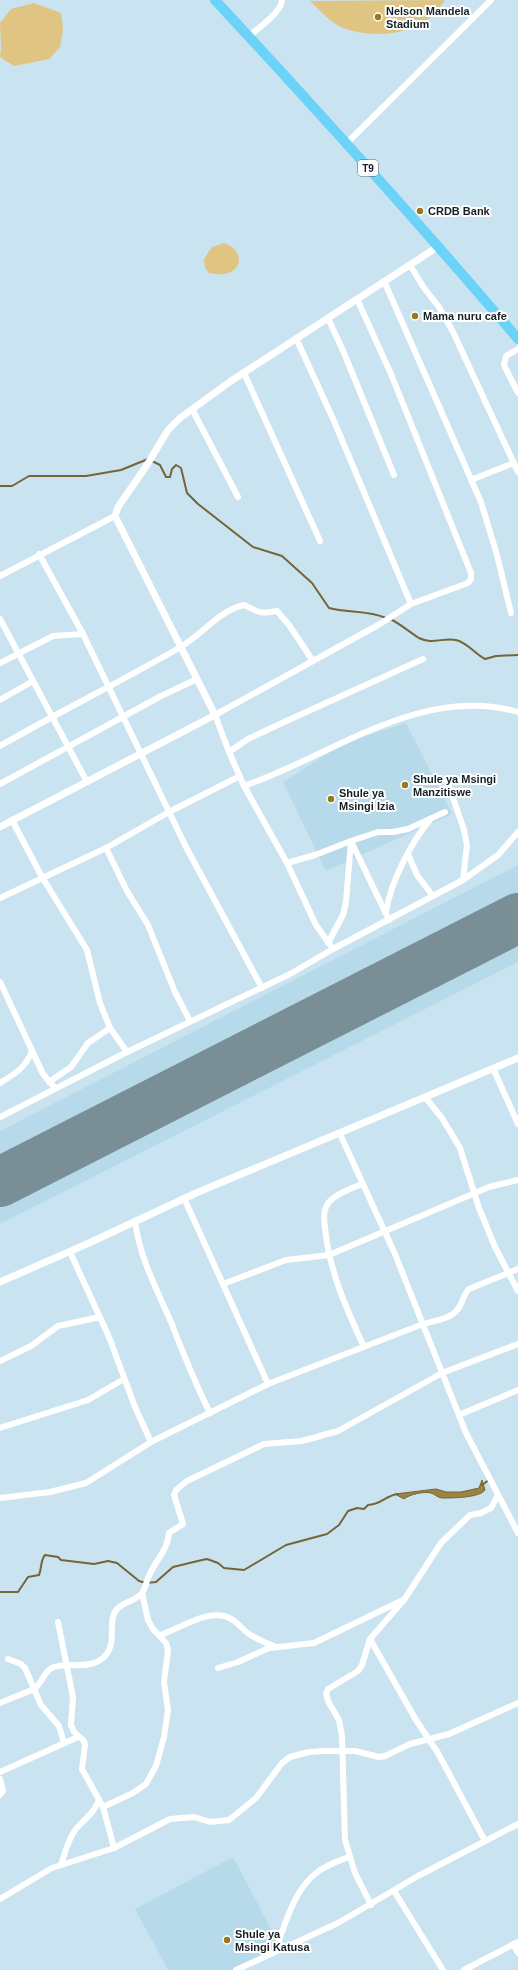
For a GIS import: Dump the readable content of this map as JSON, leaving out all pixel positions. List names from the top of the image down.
{
  "streets": {
    "highway": ["T9"]
  },
  "places": [
    "Nelson Mandela Stadium",
    "CRDB Bank",
    "Mama nuru cafe",
    "Shule ya Msingi Manzitiswe",
    "Shule ya Msingi Izia",
    "Shule ya Msingi Katusa"
  ]
}
